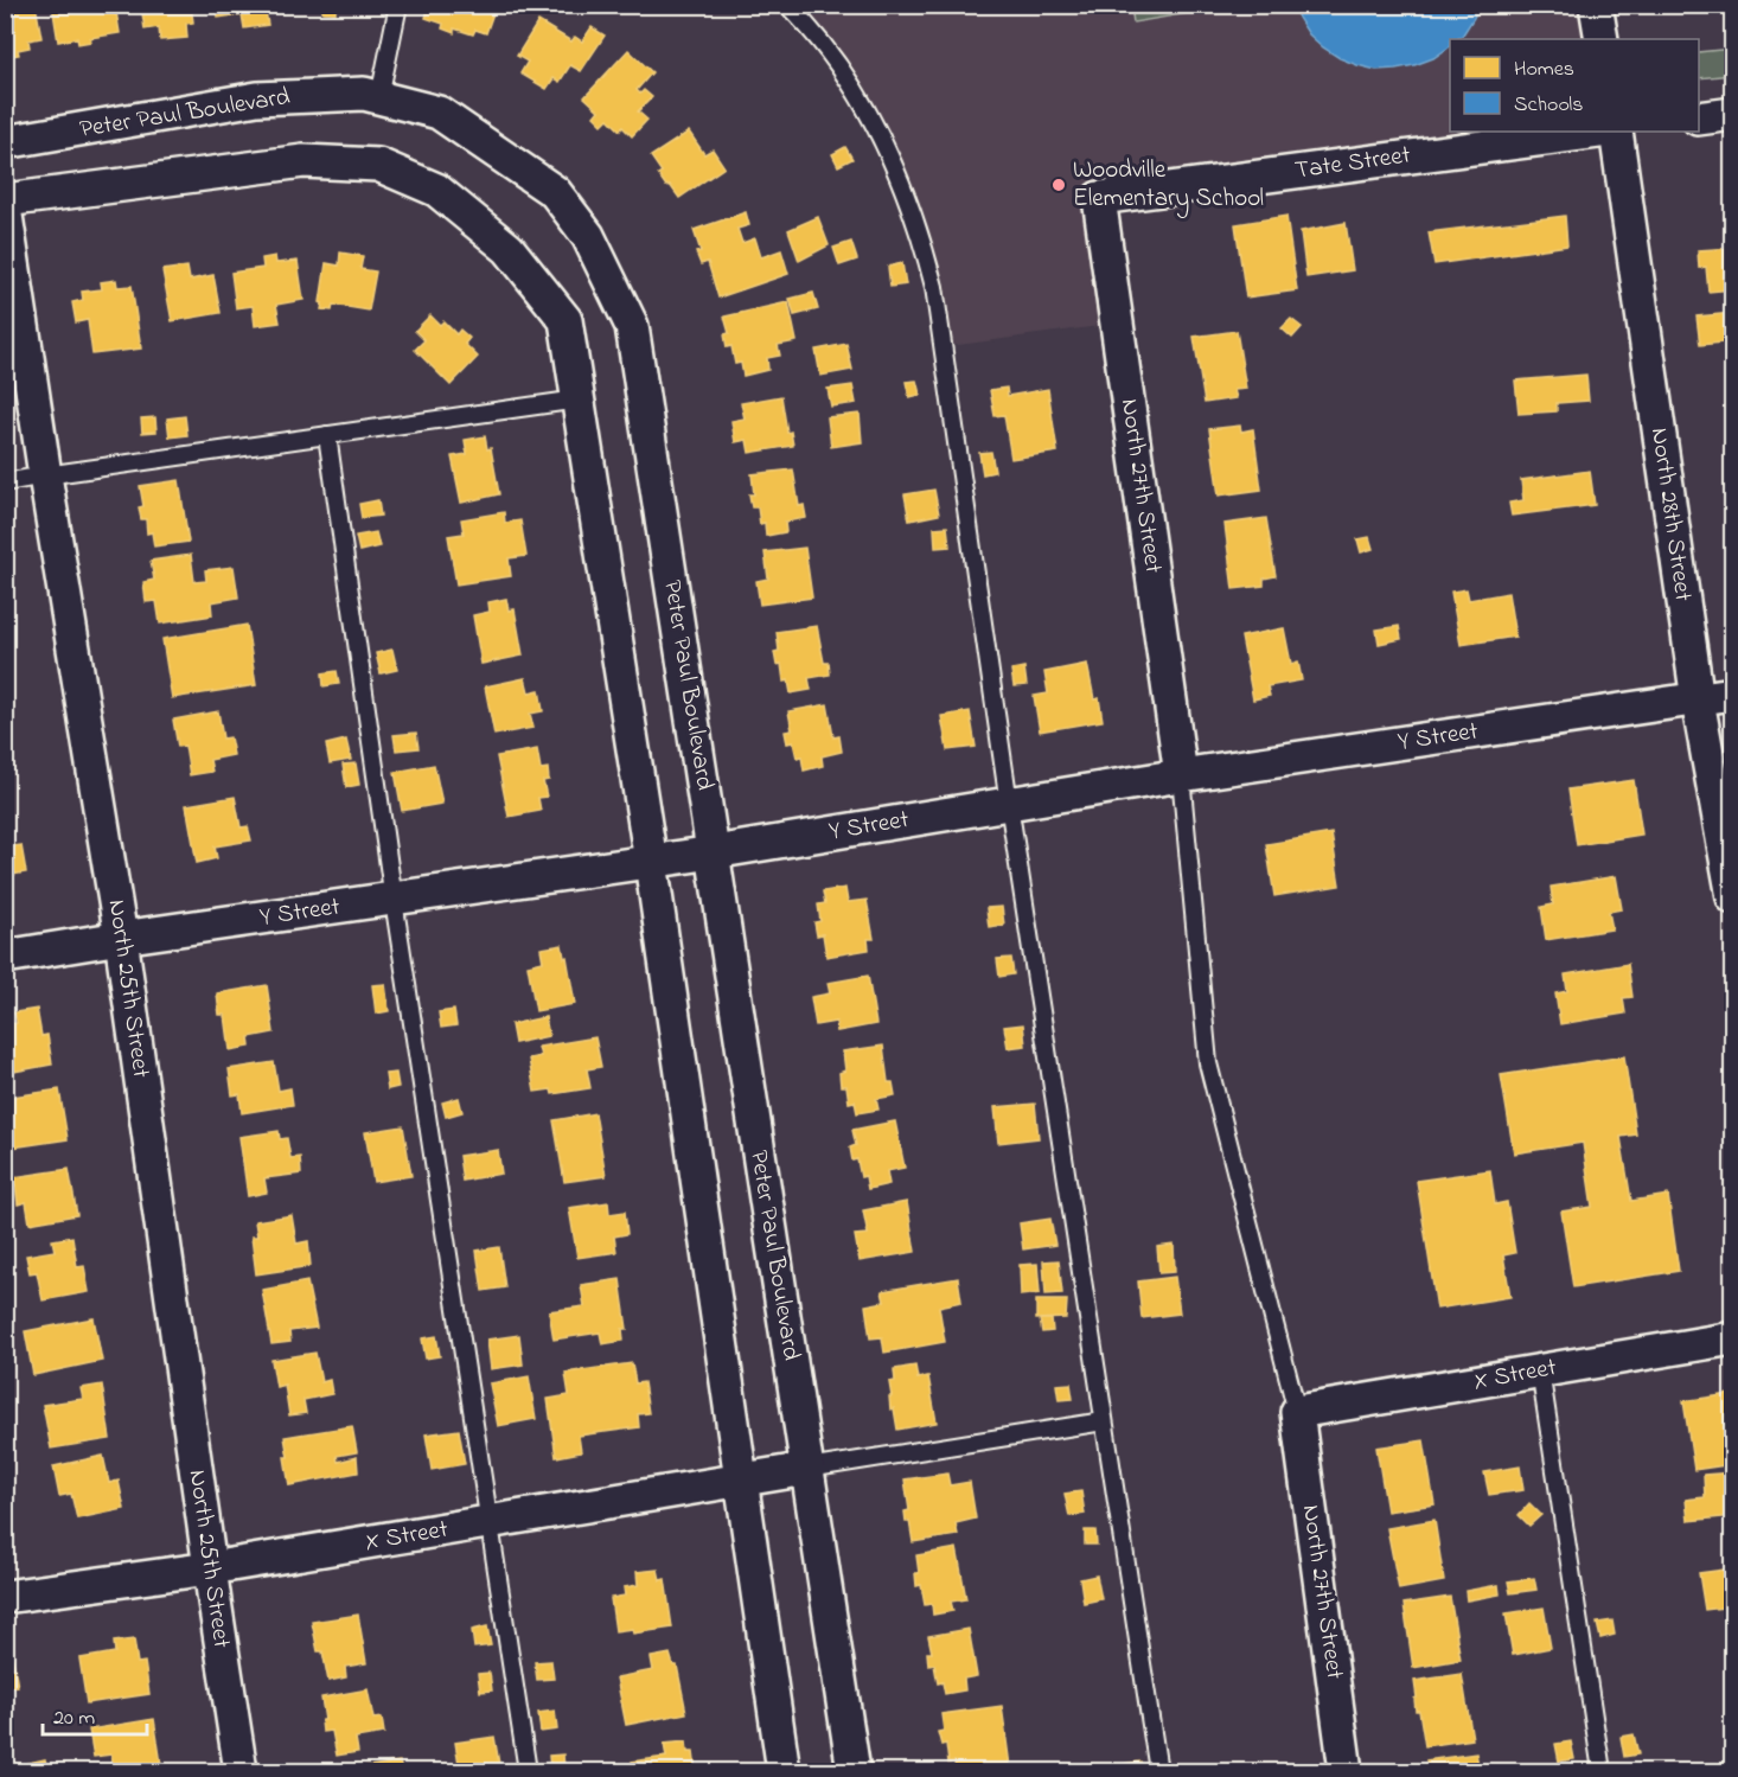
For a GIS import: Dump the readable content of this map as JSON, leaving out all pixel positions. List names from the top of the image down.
{
  "streets": {
    "street": [
      "Peter Paul Boulevard",
      "Tate Street",
      "North 27th Street",
      "North 28th Street",
      "Y Street",
      "North 25th Street",
      "X Street"
    ]
  },
  "crossings": [
    ["Peter Paul Boulevard", "Y Street"],
    ["Peter Paul Boulevard", "X Street"],
    ["Tate Street", "North 27th Street"],
    ["North 27th Street", "Y Street"],
    ["North 27th Street", "X Street"],
    ["North 28th Street", "Y Street"],
    ["Y Street", "North 25th Street"],
    ["North 25th Street", "X Street"]
  ],
  "places": ["Woodville Elementary School"],
  "legend": ["Homes", "Schools"],
  "scale_bar": "20 m"
}
